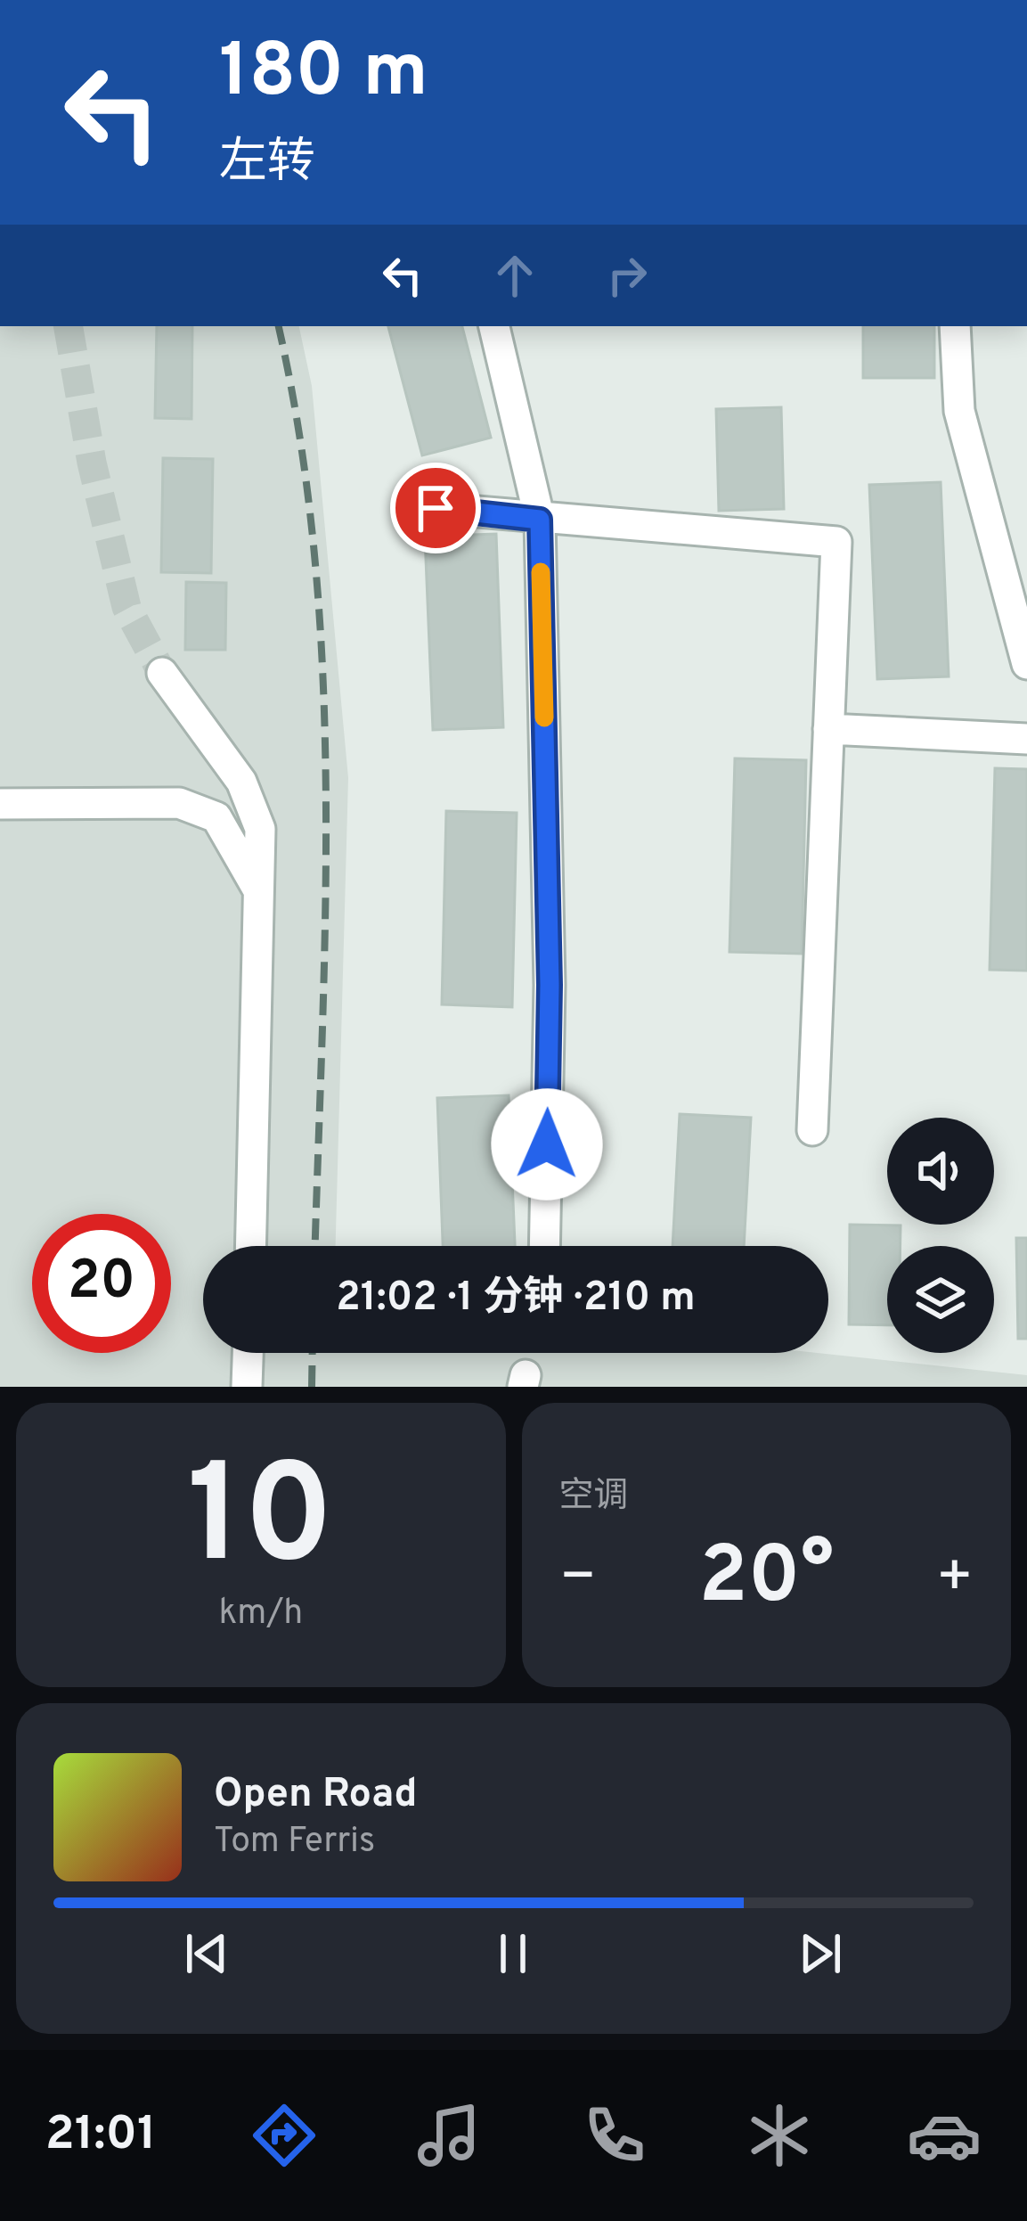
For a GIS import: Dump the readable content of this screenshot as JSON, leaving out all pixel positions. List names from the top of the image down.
{
  "page": {
    "turn": ["180 m", "左转"],
    "limit": "20",
    "trip": "21:02 · 1 分钟 · 210 m",
    "tile": [
      ["10", "km/h"],
      "空调"
    ],
    "heat": ["−", "20°", "+"],
    "song": ["Open Road", "Tom Ferris"],
    "tabs": "21:01"
  }
}
